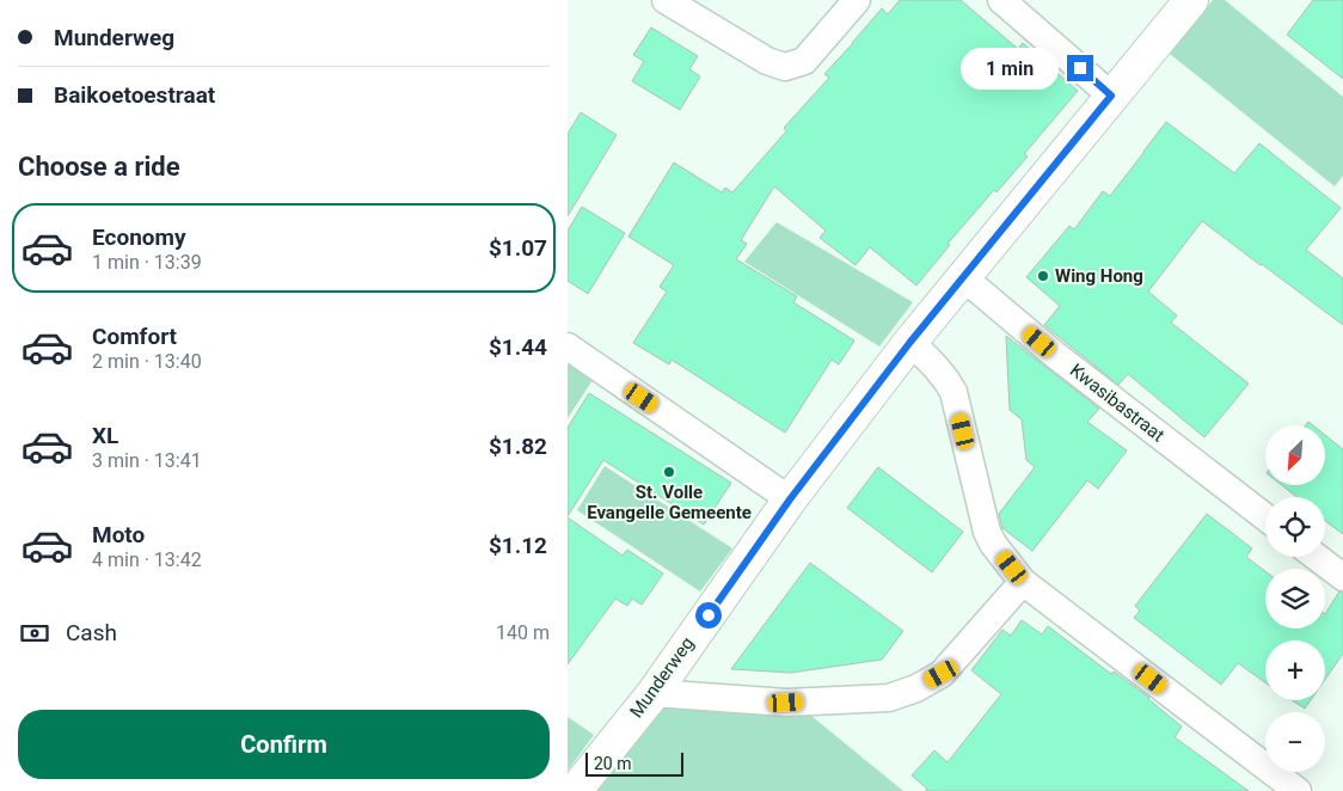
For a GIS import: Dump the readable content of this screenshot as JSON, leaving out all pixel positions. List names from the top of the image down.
{
  "streets": {
    "street": ["Kwasibastraat", "Munderweg"]
  },
  "crossings": [
    ["Kwasibastraat", "Munderweg"]
  ],
  "places": ["Wing Hong", "St. Volle Evangelle Gemeente"],
  "scale_bar": "20 m",
  "north": "bottom left",
  "page": {
    "banner": ["Munderweg", "Baikoetoestraat"],
    "bubble": "1 min",
    "heading": "Choose a ride",
    "list": [
      {
        "name": "Economy",
        "note": "1 min · 13:39",
        "value": "$1.07"
      },
      {
        "name": "Comfort",
        "note": "2 min · 13:40",
        "value": "$1.44"
      },
      {
        "name": "XL",
        "note": "3 min · 13:41",
        "value": "$1.82"
      },
      {
        "name": "Moto",
        "note": "4 min · 13:42",
        "value": "$1.12"
      }
    ],
    "map_buttons": ["+", "−"],
    "pay": ["Cash", "140 m"],
    "buttons": "Confirm",
    "scale": "20 m"
  }
}
